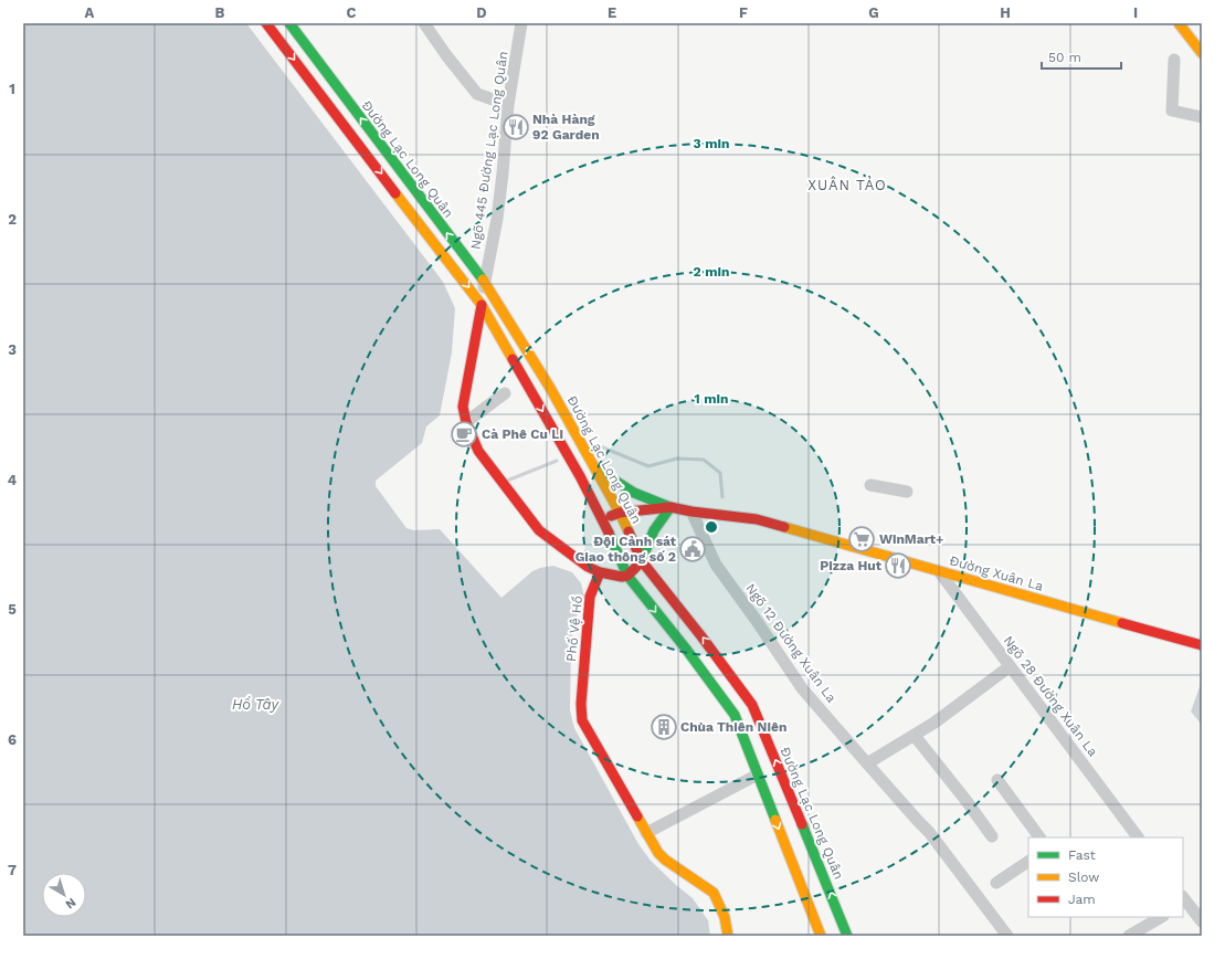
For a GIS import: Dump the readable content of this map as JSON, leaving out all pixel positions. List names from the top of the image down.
{
  "streets": {
    "main road": ["Đường Lạc Long Quân", "Đường Xuân La", "Phố Vệ Hồ"],
    "street": ["Ngõ 445 Đường Lạc Long Quân", "Ngõ 12 Đường Xuân La", "Ngõ 28 Đường Xuân La"]
  },
  "crossings": [
    ["Ngõ 445 Đường Lạc Long Quân", "Đường Lạc Long Quân"],
    ["Đường Lạc Long Quân", "Đường Xuân La"],
    ["Đường Xuân La", "Ngõ 12 Đường Xuân La"],
    ["Đường Xuân La", "Ngõ 28 Đường Xuân La"]
  ],
  "districts": ["XUÂN TẢO"],
  "water": ["Hồ Tây"],
  "places": {
    "restaurant": ["Nhà Hàng 92 Garden", "Pizza Hut"],
    "cafe": ["Cà Phê Cu Li"],
    "supermarket": ["WinMart+"],
    "public building": ["Đội Cảnh sát Giao thông số 2"],
    "building": ["Chùa Thiên Niên"]
  },
  "legend": ["Fast", "Slow", "Jam"],
  "scale_bar": "50 m",
  "north": "bottom right",
  "grid": {
    "columns": [
      "A",
      "B",
      "C",
      "D",
      "E",
      "F",
      "G",
      "H",
      "I"
    ],
    "rows": [
      "1",
      "2",
      "3",
      "4",
      "5",
      "6",
      "7"
    ]
  },
  "rings": ["3 min", "2 min", "1 min"]
}
